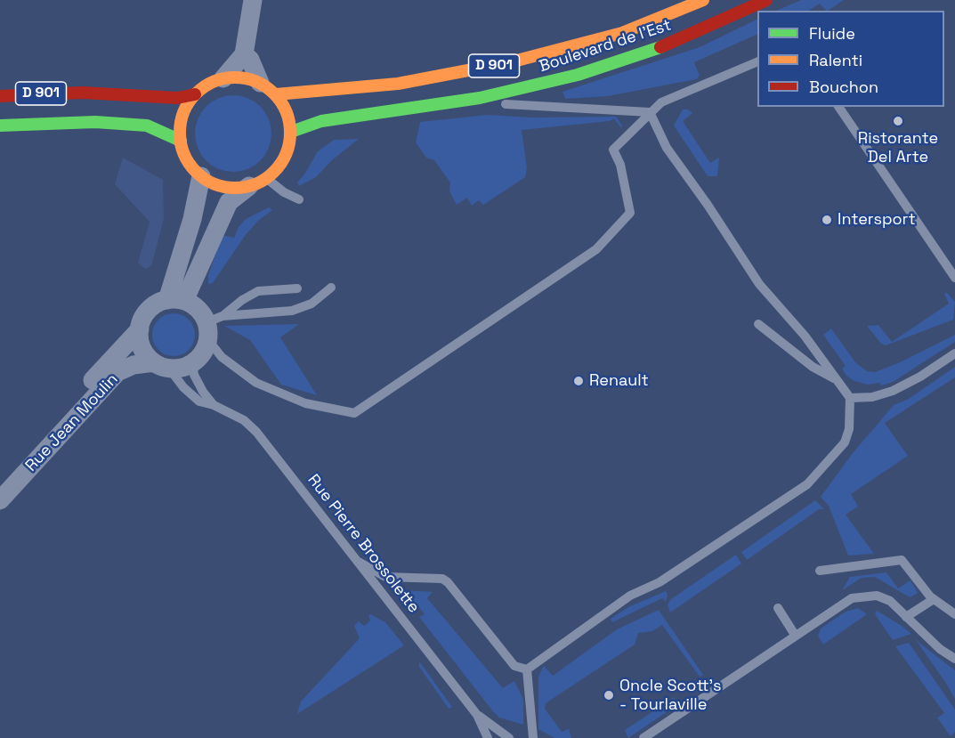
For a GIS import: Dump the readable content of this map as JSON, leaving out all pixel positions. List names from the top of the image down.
{
  "streets": {
    "main road": ["Boulevard de l'Est", "D 901"],
    "street": ["Rue Jean Moulin"],
    "lane": ["Rue Pierre Brossolette"]
  },
  "crossings": [
    ["Boulevard de l'Est", "D 901"],
    ["Rue Jean Moulin", "Rue Pierre Brossolette"]
  ],
  "places": [
    "Ristorante Del Arte",
    "Intersport",
    "Renault",
    "Oncle Scott's - Tourlaville"
  ],
  "legend": ["Fluide", "Ralenti", "Bouchon"]
}
